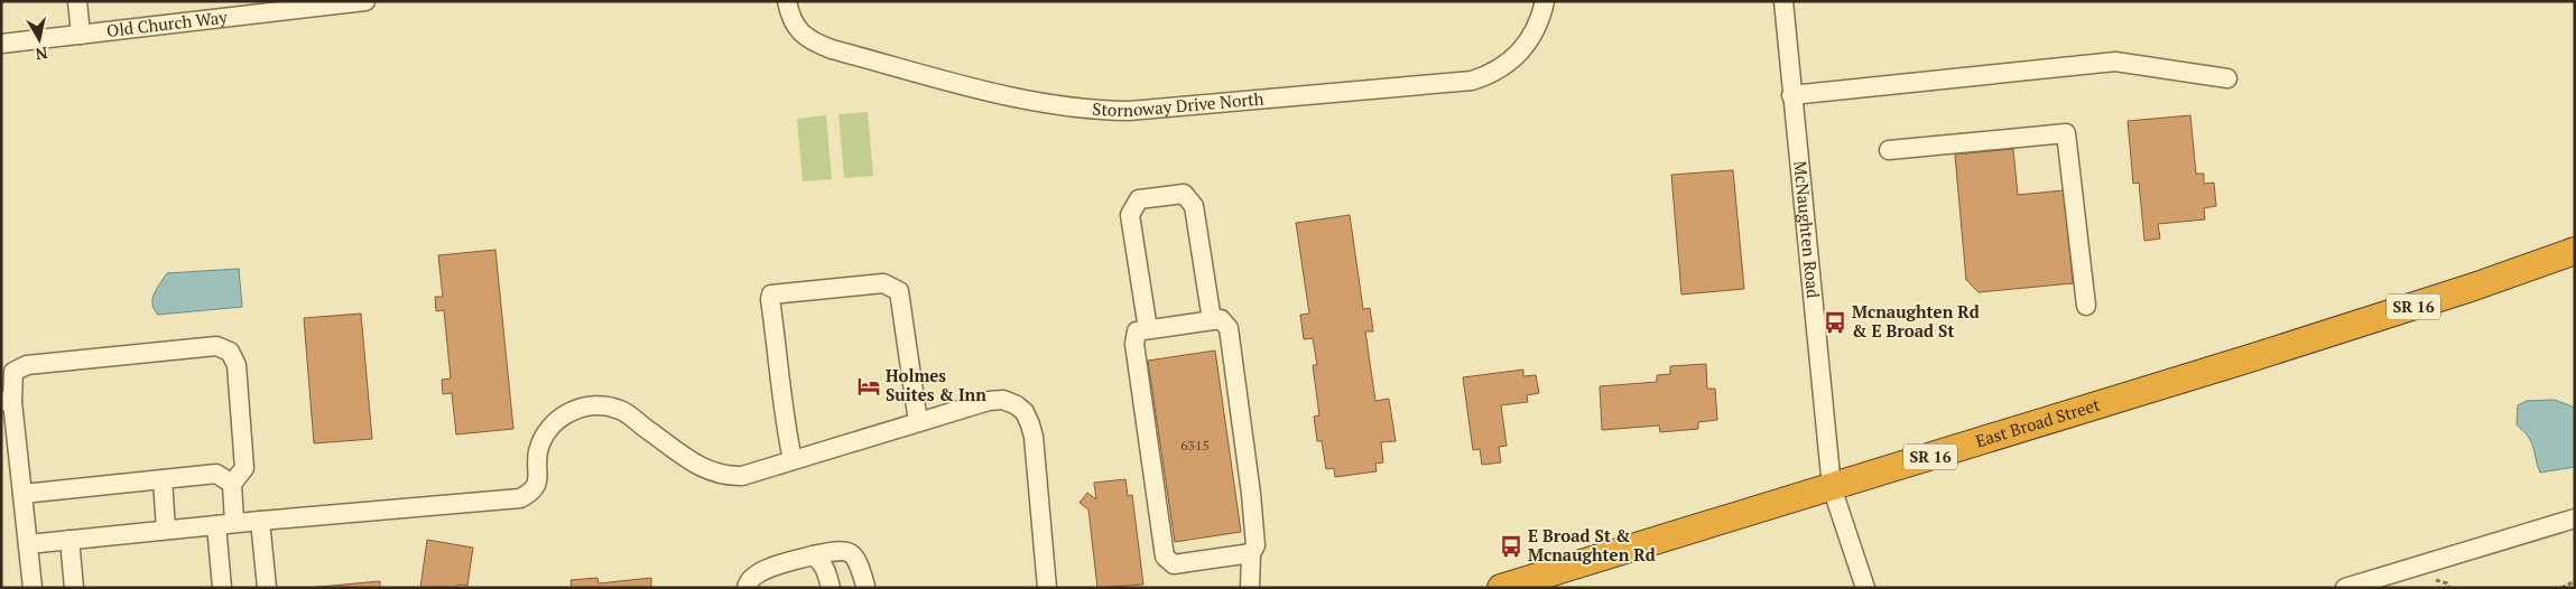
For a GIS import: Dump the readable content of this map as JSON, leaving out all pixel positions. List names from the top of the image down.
{
  "streets": {
    "highway": ["SR 16", "East Broad Street"],
    "street": ["Old Church Way", "Stornoway Drive North", "McNaughten Road"]
  },
  "crossings": [
    ["McNaughten Road", "East Broad Street"]
  ],
  "places": {
    "bus stop": ["Mcnaughten Rd & E Broad St", "E Broad St & Mcnaughten Rd"],
    "hotel": ["Holmes Suites & Inn"]
  },
  "house_numbers": ["6315"],
  "north": "bottom"
}
